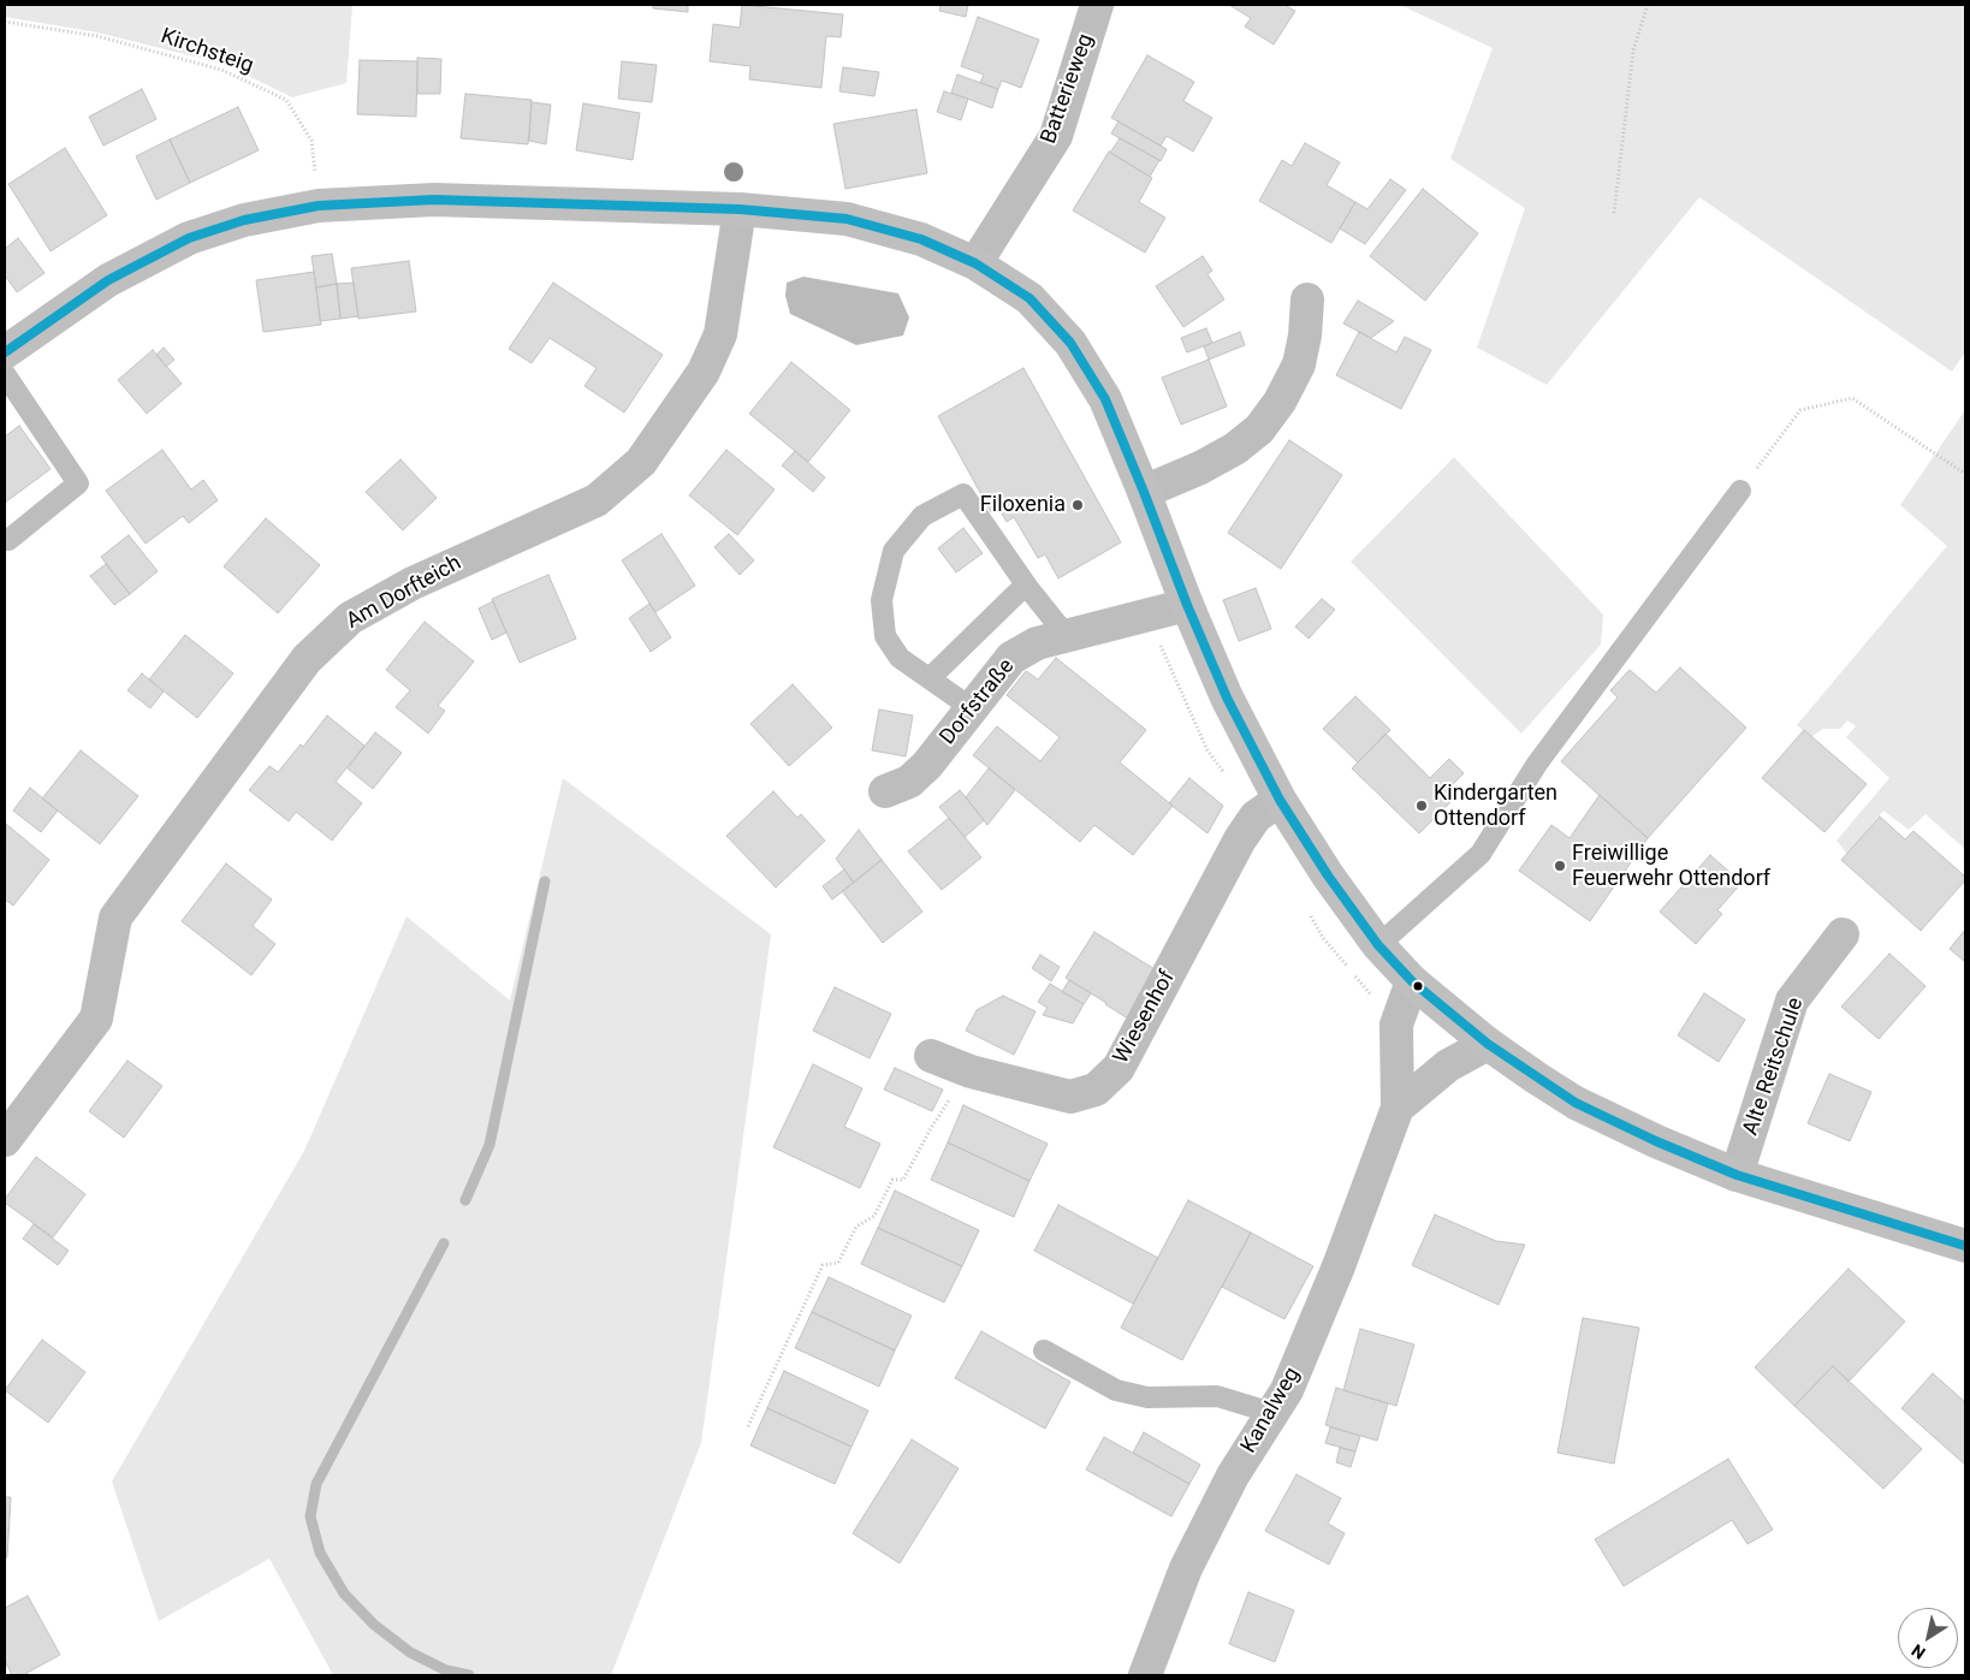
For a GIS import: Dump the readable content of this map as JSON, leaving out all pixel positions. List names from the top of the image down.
{
  "streets": {
    "street": [
      "Batterieweg",
      "Am Dorfteich",
      "Dorfstraße",
      "Wiesenhof",
      "Alte Reitschule",
      "Kanalweg"
    ],
    "path": ["Kirchsteig"]
  },
  "places": ["Filoxenia", "Kindergarten Ottendorf", "Freiwillige Feuerwehr Ottendorf"],
  "north": "bottom left"
}
